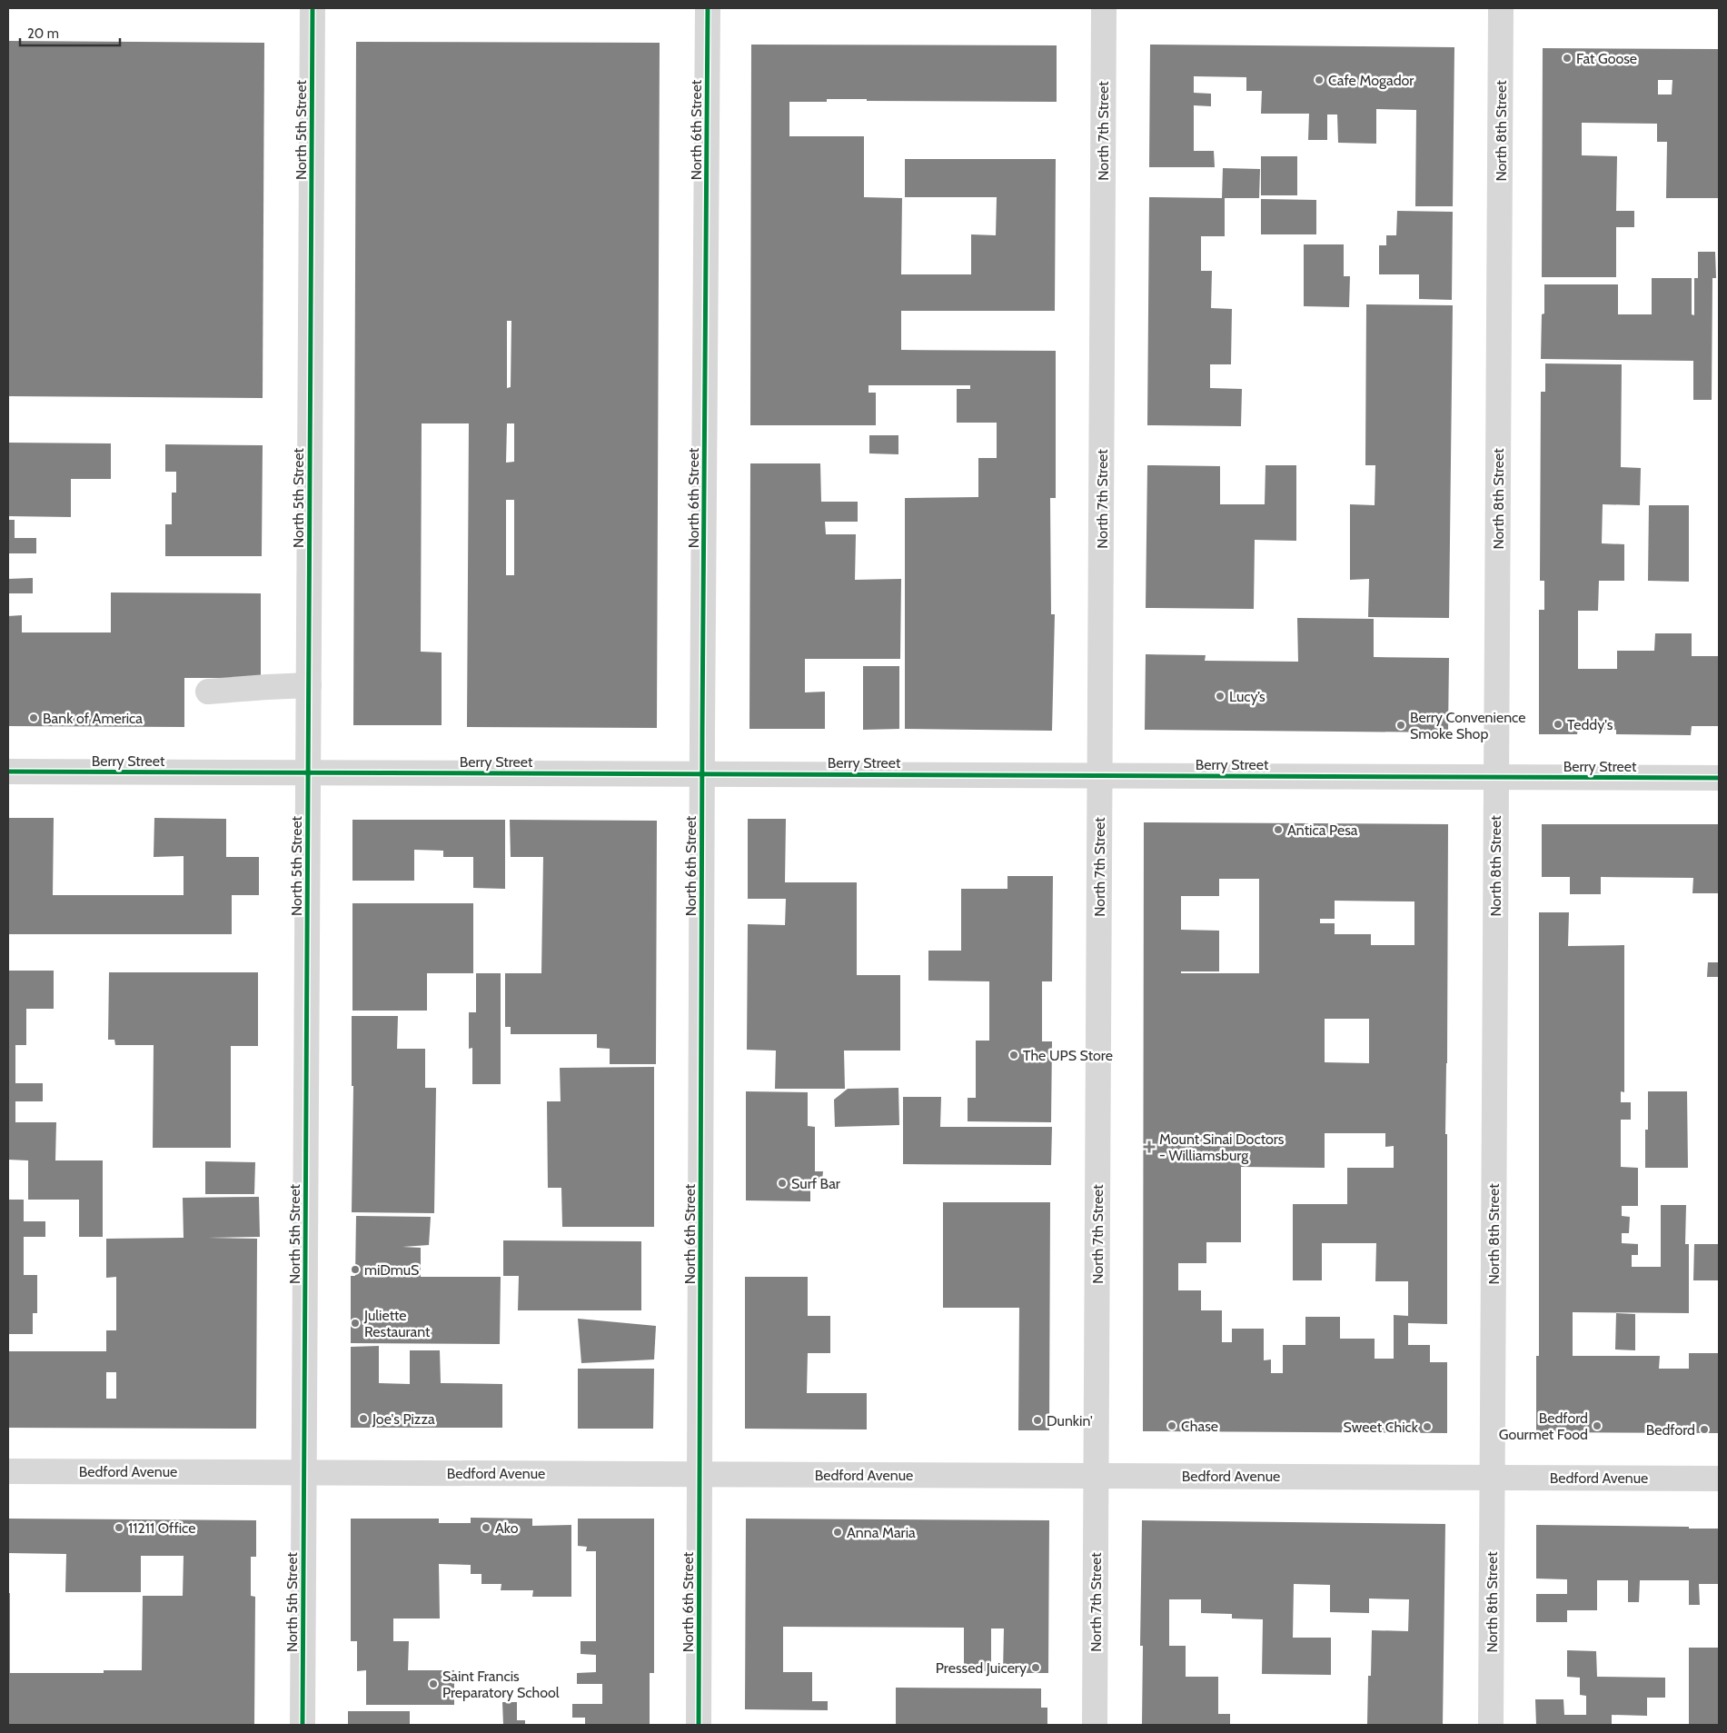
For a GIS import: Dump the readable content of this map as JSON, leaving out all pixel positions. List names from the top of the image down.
{
  "streets": {
    "street": [
      "North 5th Street",
      "North 6th Street",
      "North 7th Street",
      "North 8th Street",
      "Berry Street",
      "Bedford Avenue"
    ]
  },
  "crossings": [
    ["North 5th Street", "Berry Street"],
    ["North 5th Street", "Bedford Avenue"],
    ["North 6th Street", "Berry Street"],
    ["North 6th Street", "Bedford Avenue"],
    ["North 7th Street", "Berry Street"],
    ["North 7th Street", "Bedford Avenue"],
    ["North 8th Street", "Berry Street"],
    ["North 8th Street", "Bedford Avenue"]
  ],
  "places": {
    "other": [
      "Fat Goose",
      "Cafe Mogador",
      "Lucy’s",
      "Bank of America",
      "Teddy's",
      "Berry Convenience Smoke Shop",
      "Antica Pesa",
      "The UPS Store",
      "Surf Bar",
      "miDmuS",
      "Juliette Restaurant",
      "Joe's Pizza",
      "Dunkin'",
      "Chase",
      "Bedford Gourmet Food",
      "Sweet Chick",
      "Bedford",
      "11211 Office",
      "Ako",
      "Anna Maria",
      "Pressed Juicery",
      "Saint Francis Preparatory School"
    ],
    "health": ["Mount Sinai Doctors - Williamsburg"]
  },
  "scale_bar": "20 m"
}
